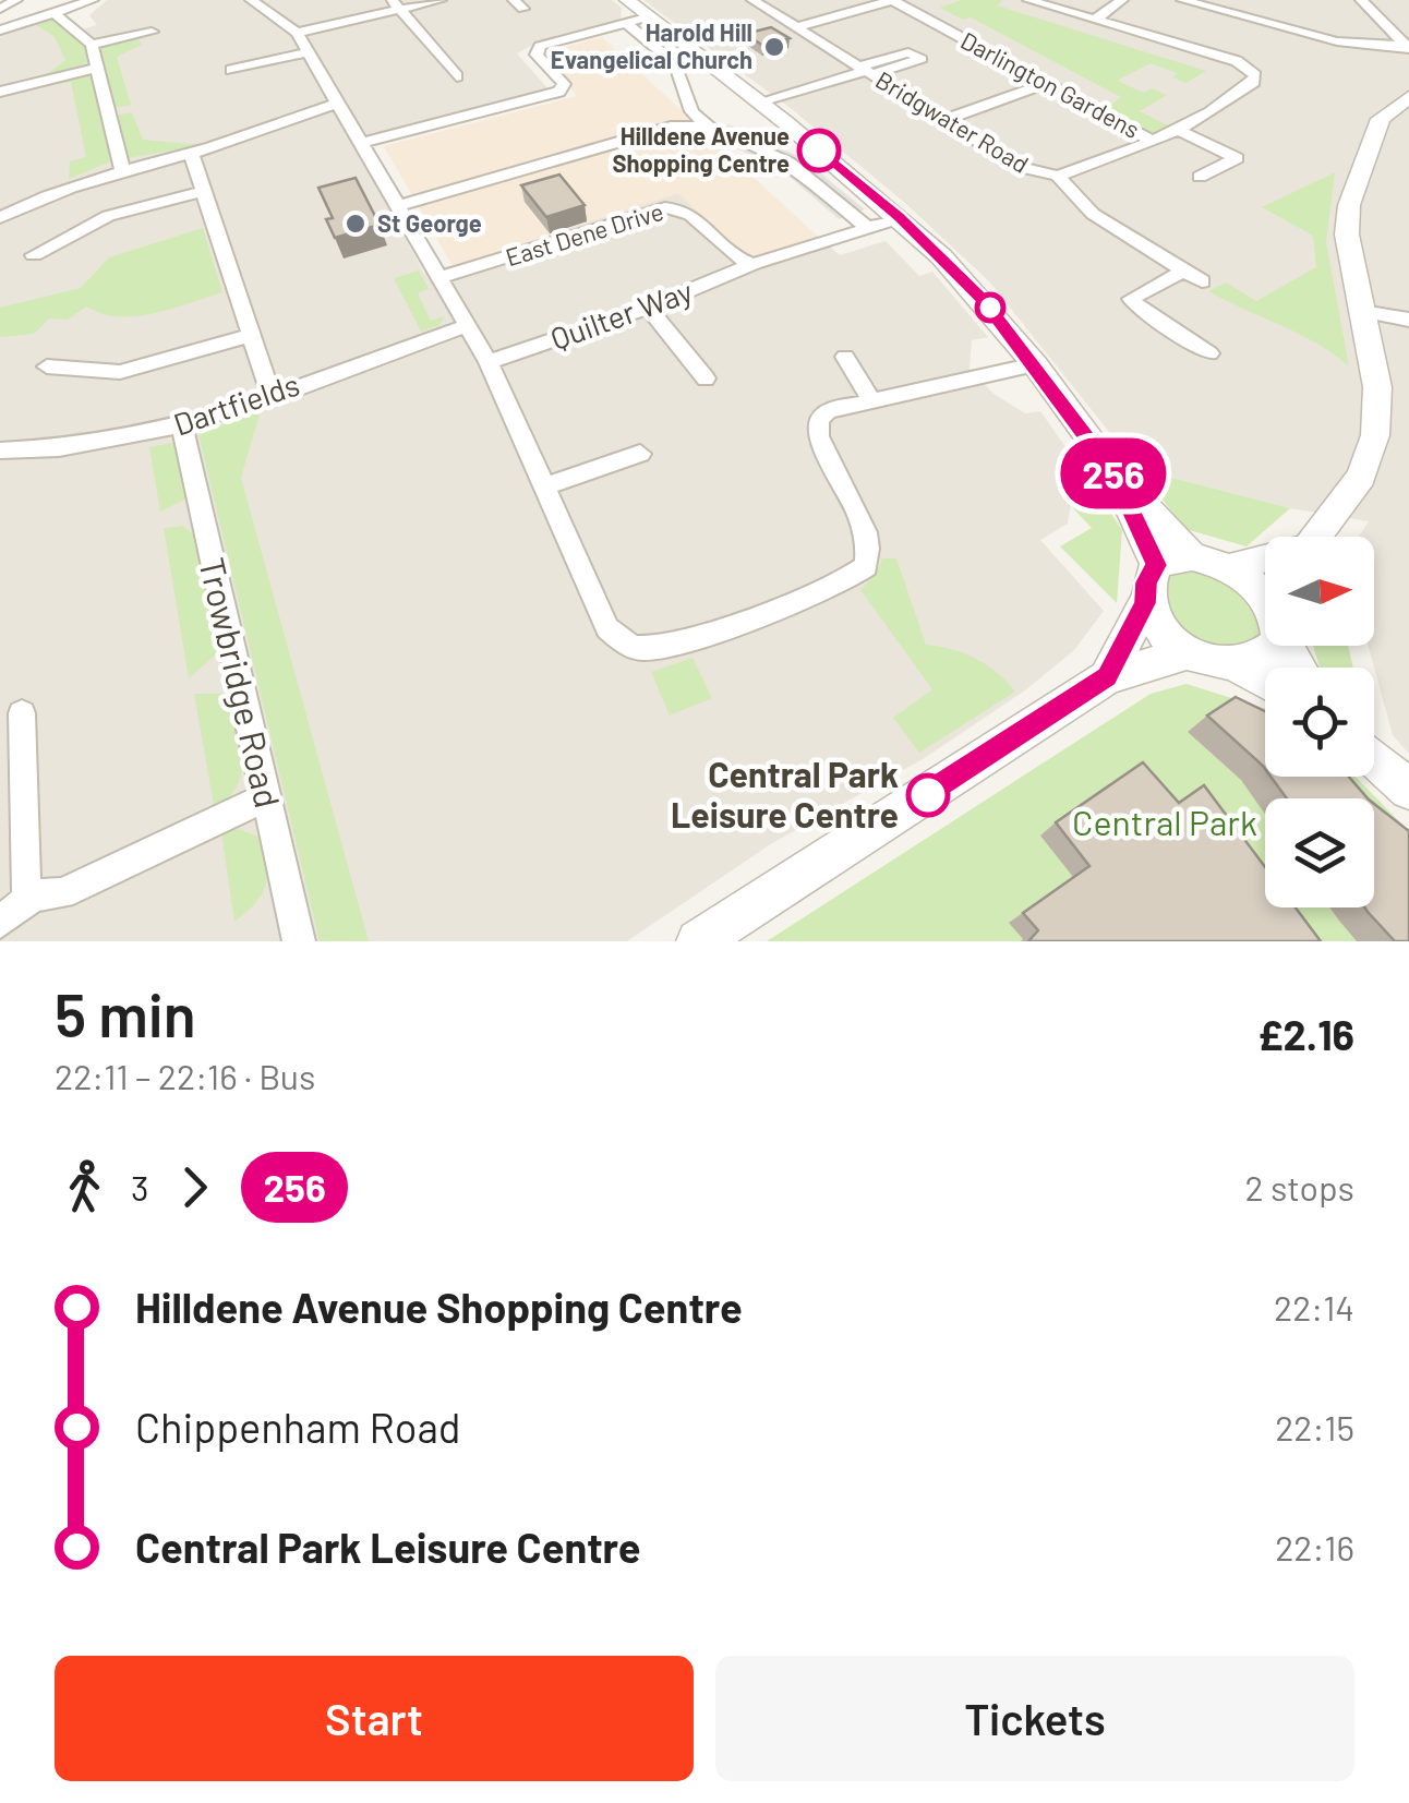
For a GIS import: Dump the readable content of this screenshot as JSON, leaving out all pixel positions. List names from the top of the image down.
{
  "streets": {
    "street": [
      "Darlington Gardens",
      "Bridgwater Road",
      "East Dene Drive",
      "Quilter Way",
      "Dartfields",
      "Trowbridge Road"
    ]
  },
  "crossings": [
    ["East Dene Drive", "Quilter Way"],
    ["Dartfields", "Trowbridge Road"]
  ],
  "parks": ["Central Park"],
  "places": [
    "Harold Hill Evangelical Church",
    "Hilldene Avenue Shopping Centre",
    "St George",
    "Central Park Leisure Centre"
  ],
  "lines": ["bus line 256"],
  "north": "right",
  "page": {
    "on_map": "256",
    "heading": ["5 min", "22:11 – 22:16 · Bus", "£2.16"],
    "legs": ["3", "256", "2 stops"],
    "list": [
      {
        "name": "Hilldene Avenue Shopping Centre",
        "value": "22:14"
      },
      {
        "name": "Chippenham Road",
        "value": "22:15"
      },
      {
        "name": "Central Park Leisure Centre",
        "value": "22:16"
      }
    ],
    "buttons": ["Start", "Tickets"]
  }
}
